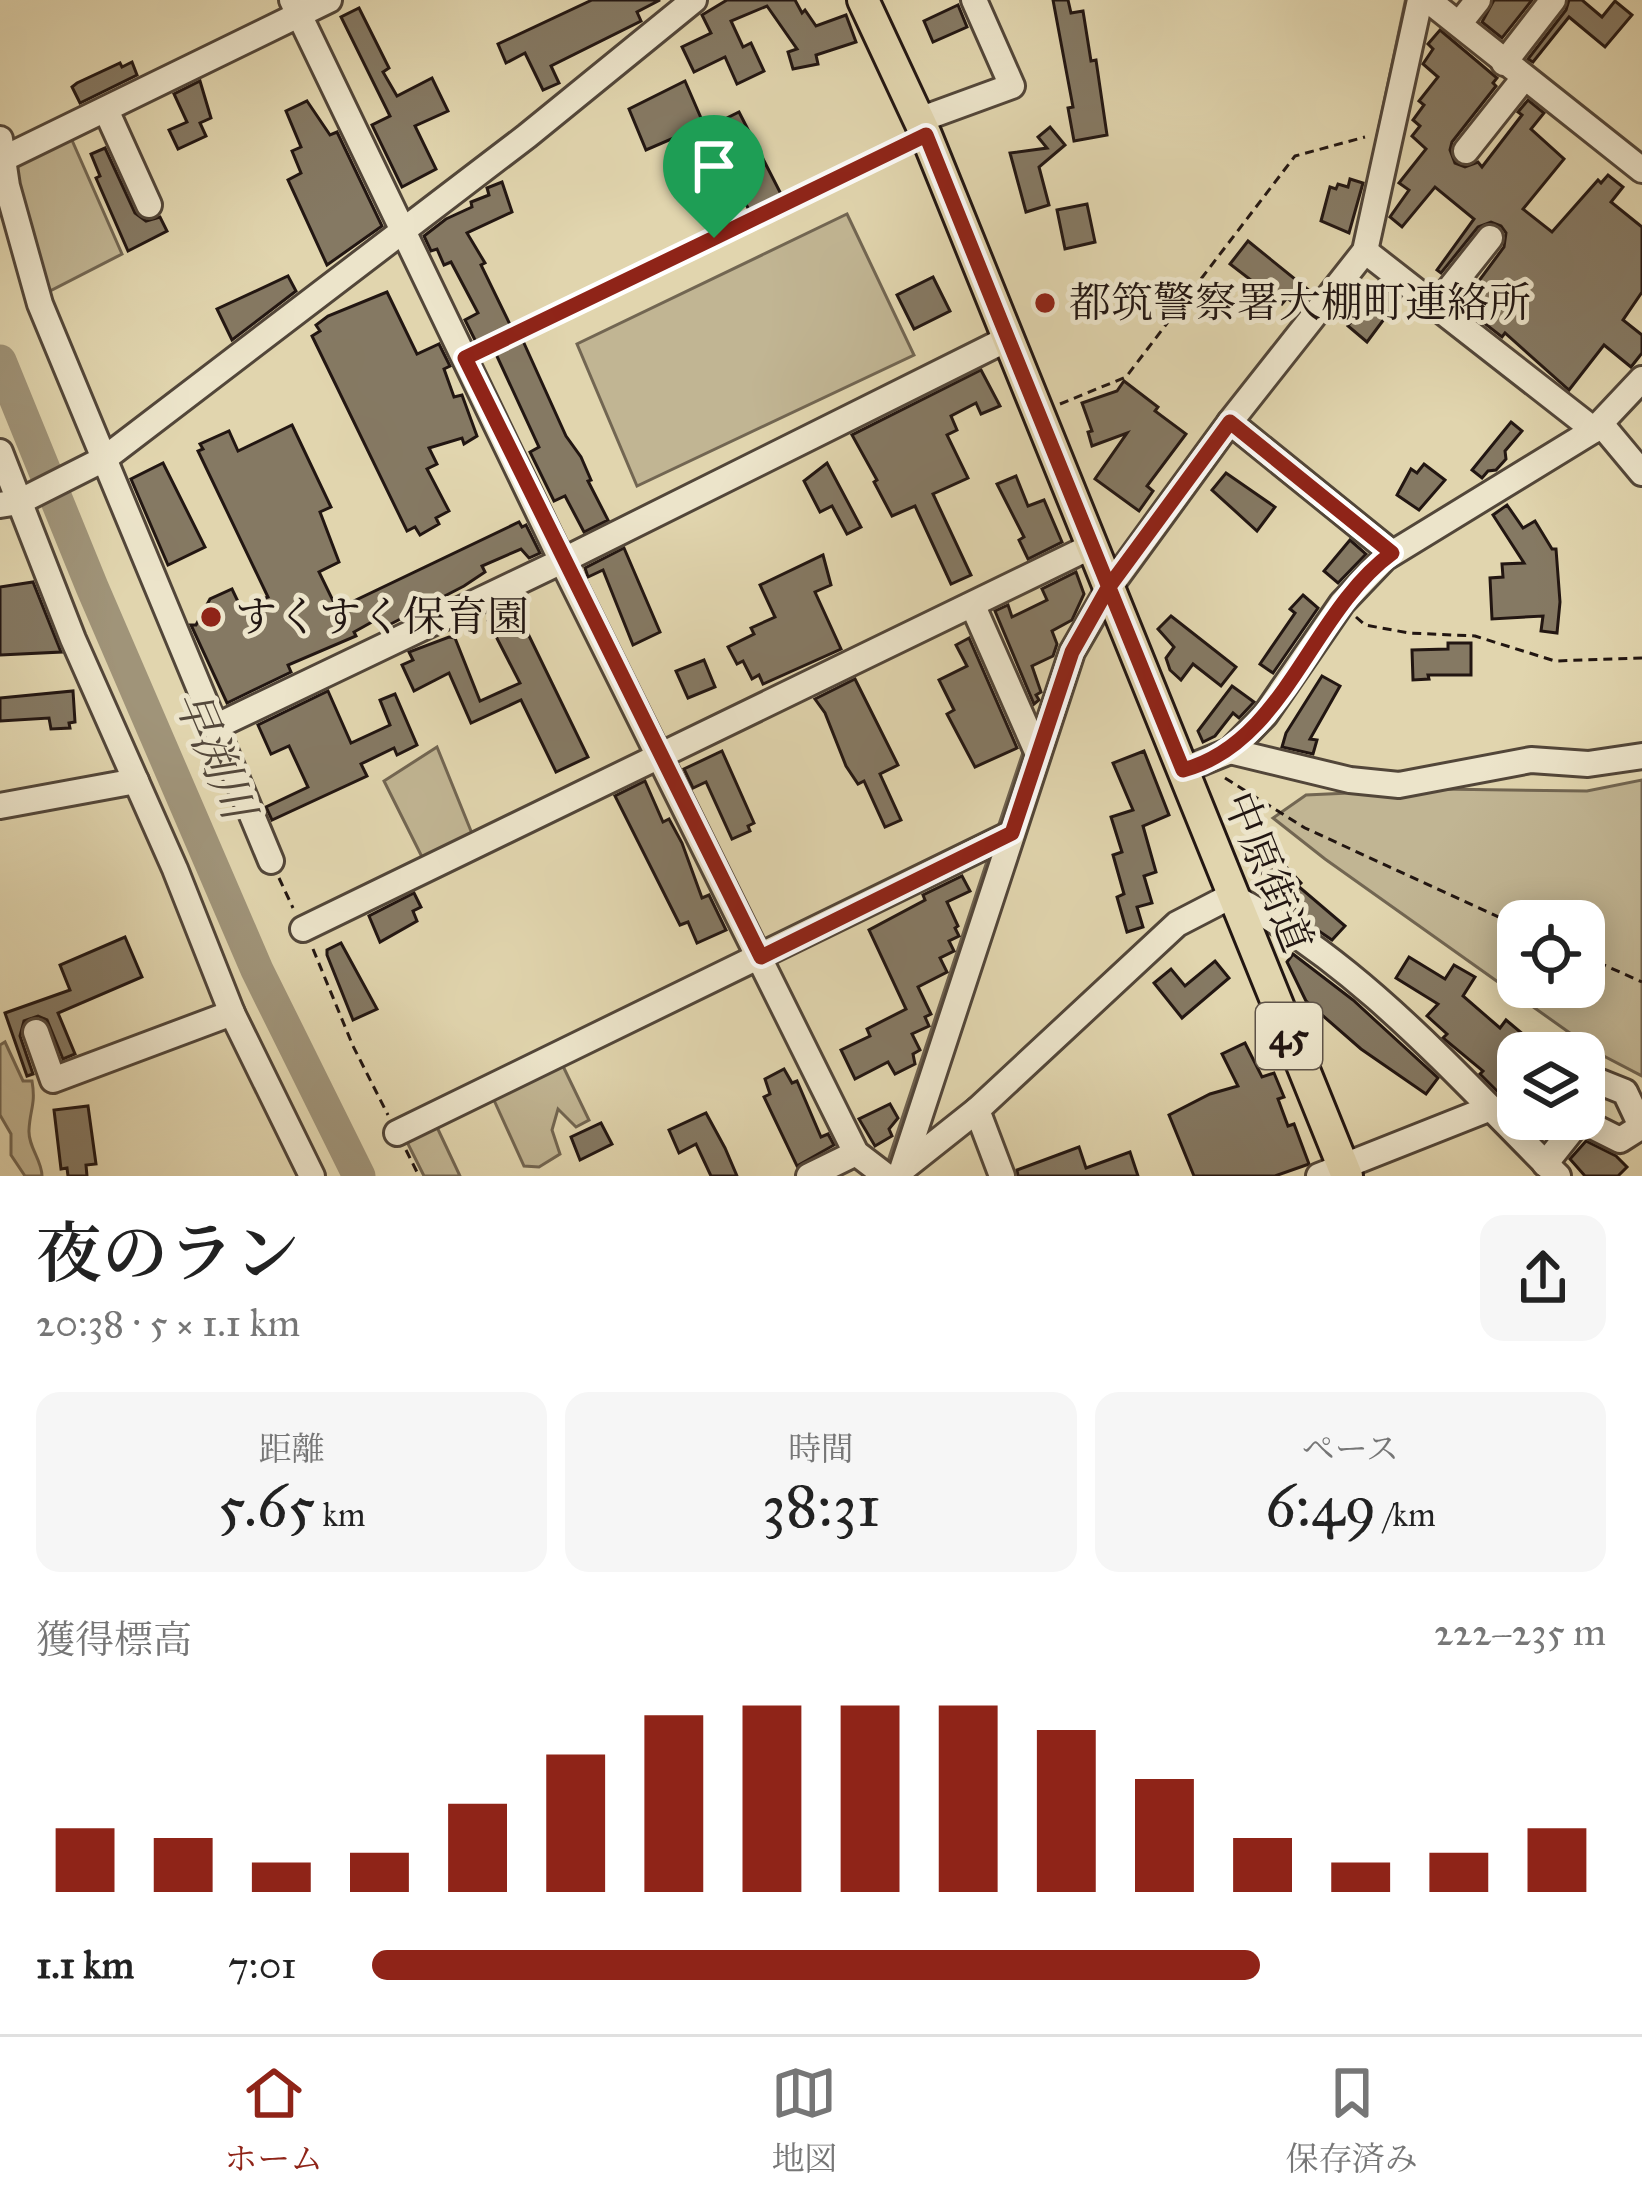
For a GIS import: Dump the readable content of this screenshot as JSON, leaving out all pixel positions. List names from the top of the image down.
{
  "streets": {
    "main road": ["中原街道", "45"]
  },
  "water": ["早渕川"],
  "places": ["都筑警察署大棚町連絡所", "すくすく保育園"],
  "page": {
    "heading": ["夜のラン", "20:38 · 5 × 1.1 km"],
    "stats": [
      ["距離", "5.65 km"],
      ["時間", "38:31"],
      ["ペース", "6:49 /km"]
    ],
    "chart": ["獲得標高", "222–235 m"],
    "list": [
      {
        "name": "1.1 km",
        "note": "7:01"
      }
    ],
    "tabs": ["ホーム", "地図", "保存済み"]
  }
}
